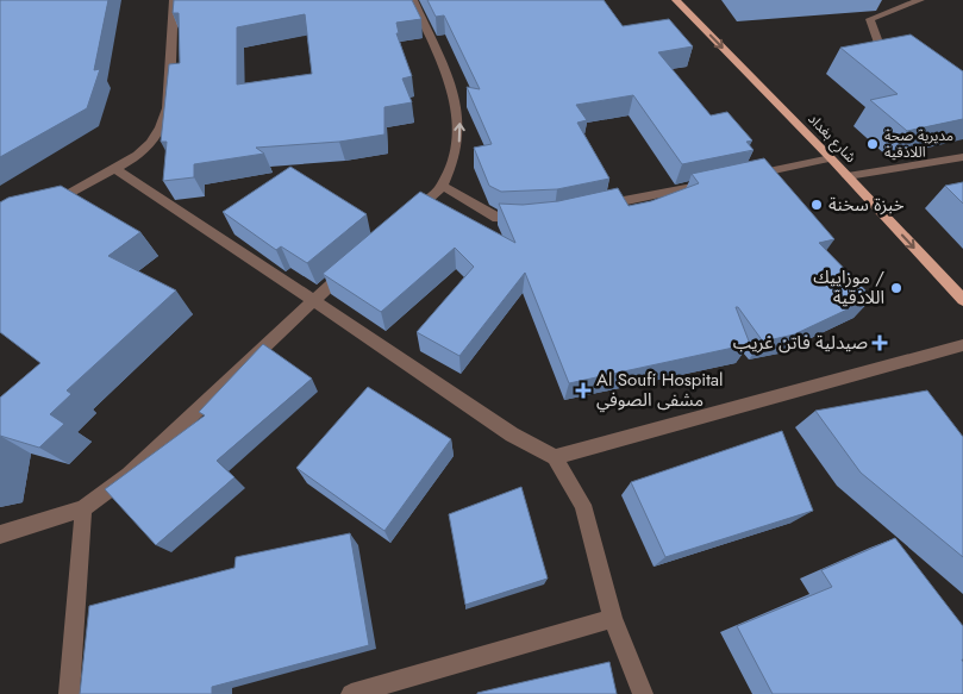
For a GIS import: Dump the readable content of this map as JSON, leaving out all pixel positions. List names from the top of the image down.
{
  "streets": {
    "main road": ["شارع بغداد"]
  },
  "one_way": ["شارع بغداد"],
  "places": {
    "other": ["مديرية صحة اللاذقية", "خبزة سخنة", "موزاييك / اللاذقية"],
    "health": ["صيدلية فاتن غريب", "Al Soufi Hospital مشفى الصوفي"]
  }
}
